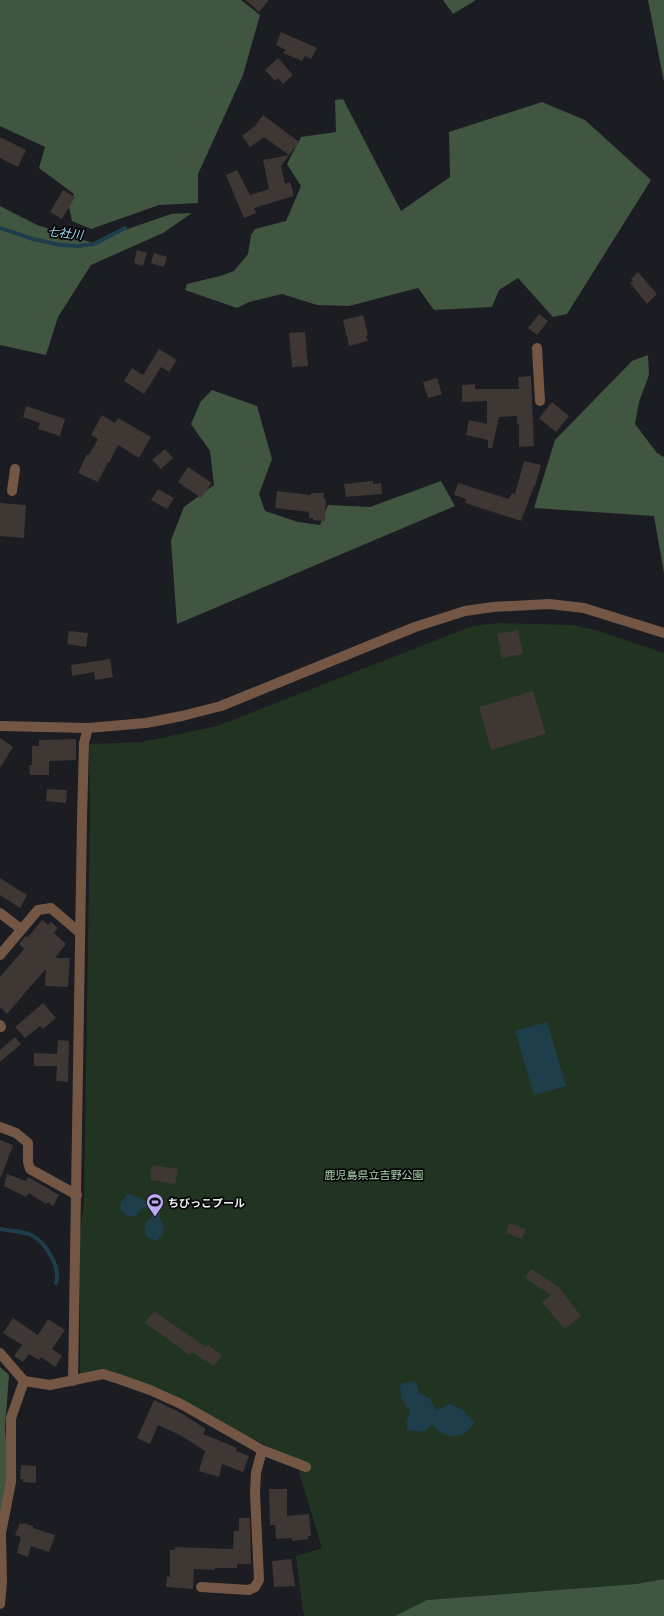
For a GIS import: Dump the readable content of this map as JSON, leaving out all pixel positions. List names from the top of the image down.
{
  "water": ["七社川"],
  "parks": ["鹿児島県立吉野公園"],
  "places": {
    "sports": ["ちびっこプール"]
  }
}
